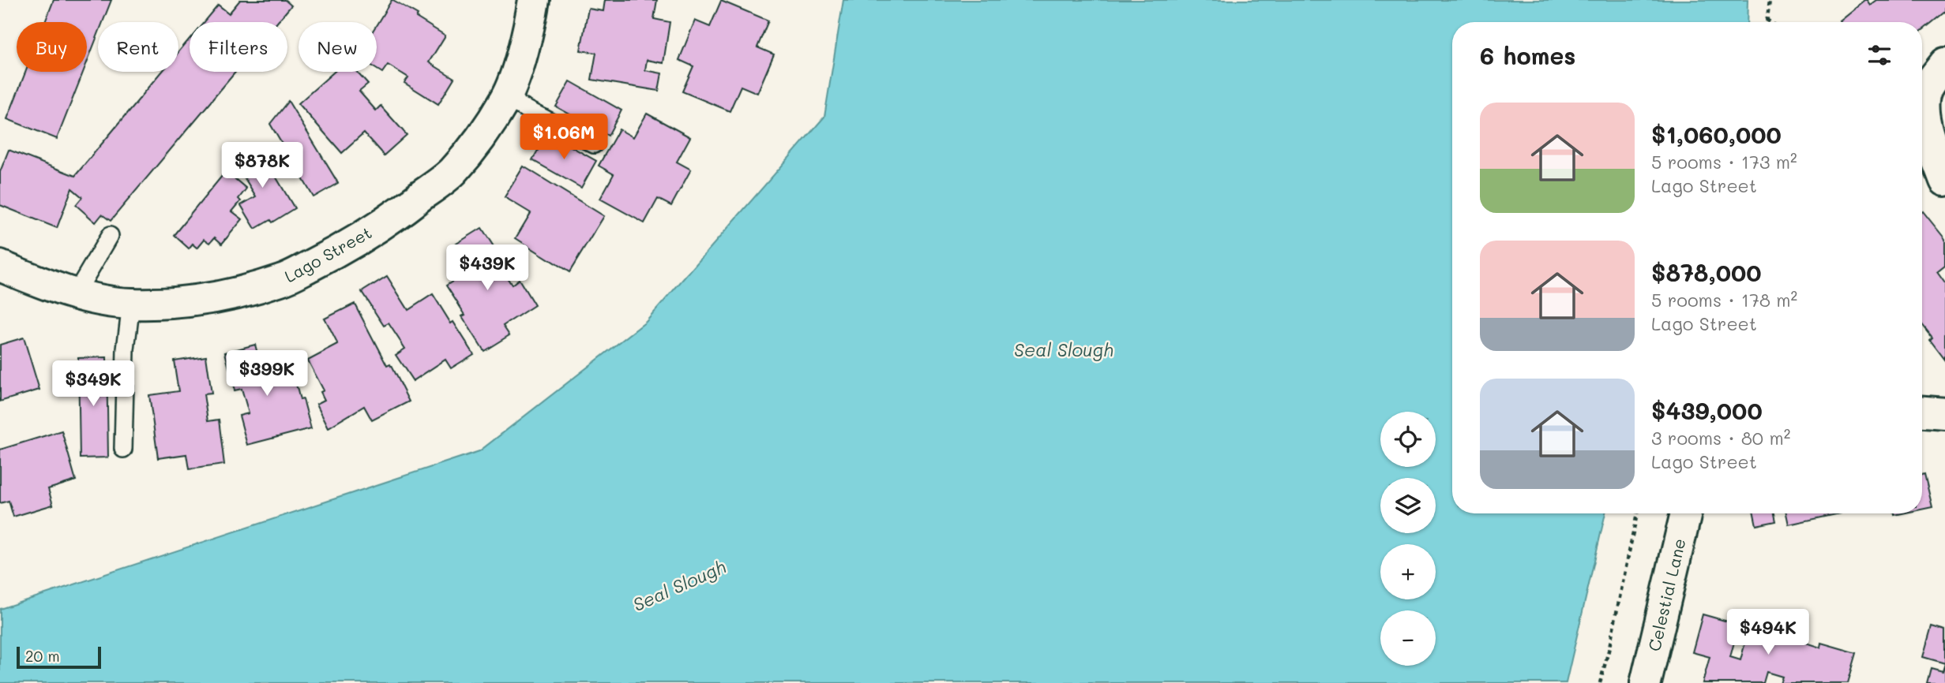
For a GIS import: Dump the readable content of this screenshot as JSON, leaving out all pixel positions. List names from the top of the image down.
{
  "streets": {
    "street": ["Lago Street", "Celestial Lane"]
  },
  "water": ["Seal Slough"],
  "scale_bar": "20 m",
  "page": {
    "chip": [
      "Buy",
      "Rent",
      "Filters",
      "New"
    ],
    "heading": "6 homes",
    "list": [
      {
        "name": "$1,060,000",
        "note": "5 rooms · 173 m² · Lago Street"
      },
      {
        "name": "$878,000",
        "note": "5 rooms · 178 m² · Lago Street"
      },
      {
        "name": "$439,000",
        "note": "3 rooms · 80 m² · Lago Street"
      }
    ],
    "price": [
      "$1.06M",
      "$878K",
      "$439K",
      "$399K",
      "$349K",
      "$494K"
    ],
    "map_buttons": ["+", "−"],
    "scale": "20 m"
  }
}
